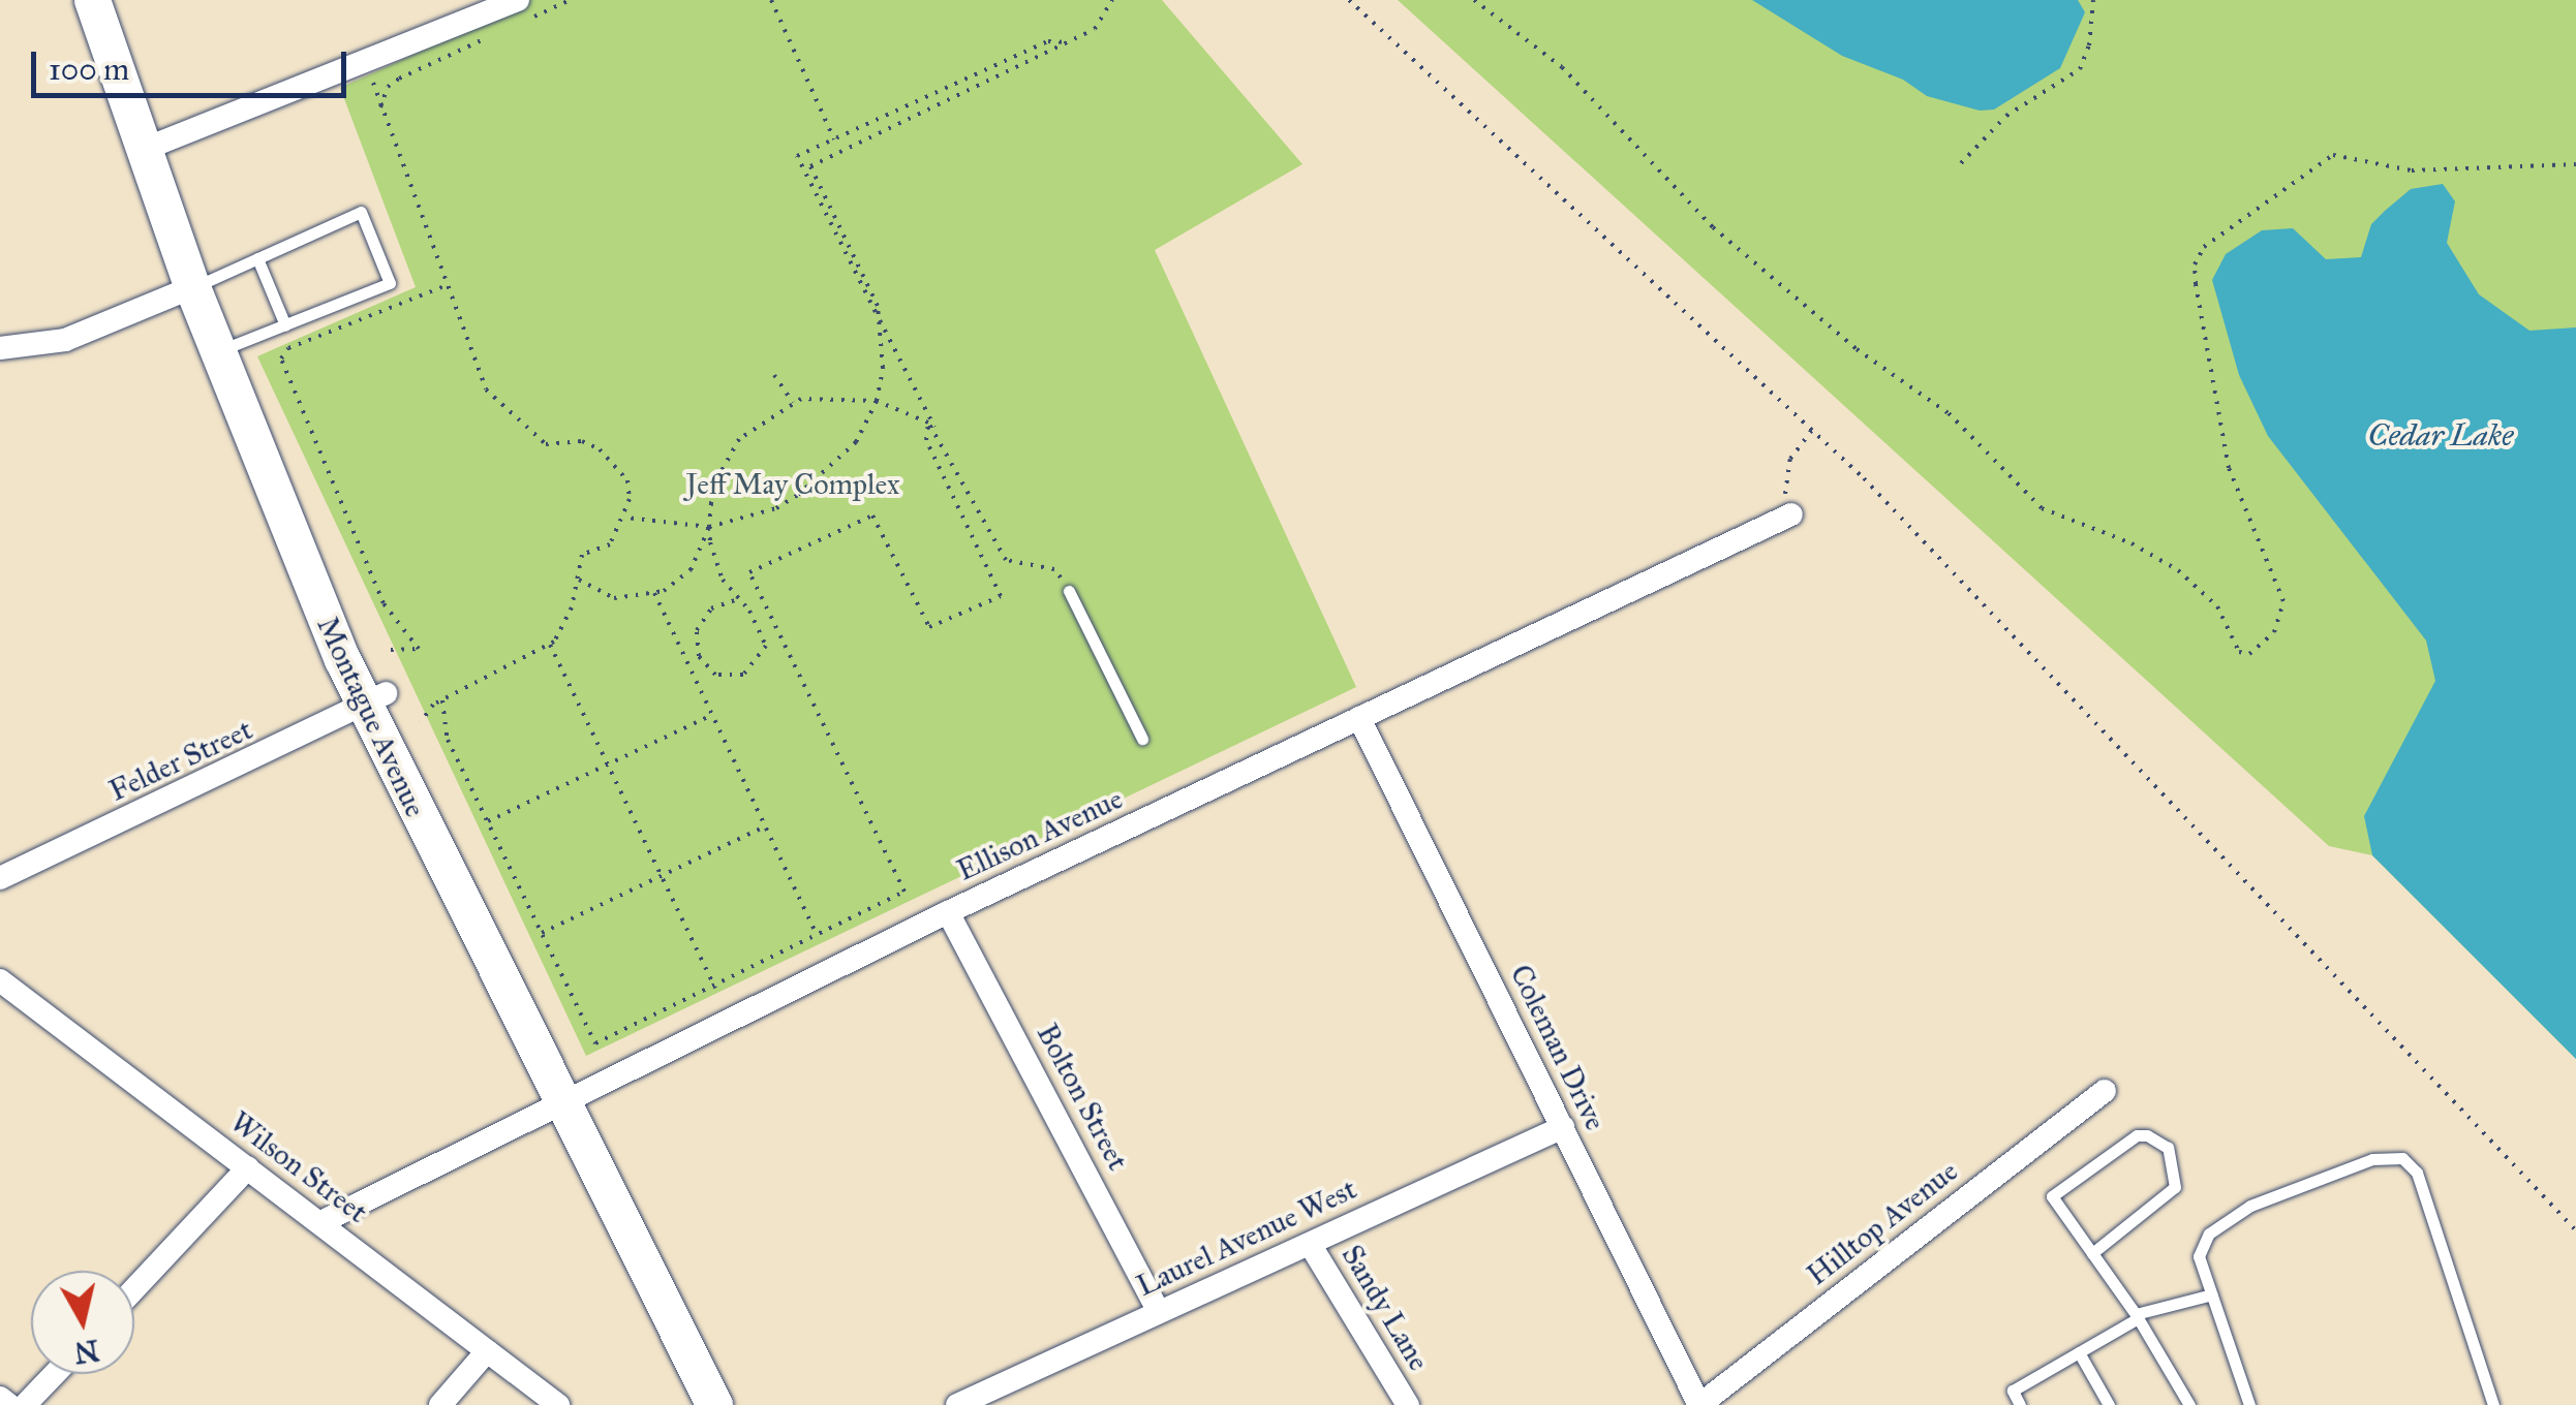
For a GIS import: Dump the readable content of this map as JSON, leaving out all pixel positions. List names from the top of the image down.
{
  "streets": {
    "main road": ["Montague Avenue"],
    "street": [
      "Felder Street",
      "Ellison Avenue",
      "Coleman Drive",
      "Bolton Street",
      "Wilson Street",
      "Hilltop Avenue",
      "Laurel Avenue West",
      "Sandy Lane"
    ]
  },
  "crossings": [
    ["Montague Avenue", "Felder Street"],
    ["Montague Avenue", "Ellison Avenue"],
    ["Ellison Avenue", "Coleman Drive"],
    ["Ellison Avenue", "Bolton Street"],
    ["Ellison Avenue", "Wilson Street"],
    ["Coleman Drive", "Hilltop Avenue"],
    ["Coleman Drive", "Laurel Avenue West"],
    ["Bolton Street", "Laurel Avenue West"],
    ["Laurel Avenue West", "Sandy Lane"]
  ],
  "water": ["Cedar Lake"],
  "parks": ["Jeff May Complex"],
  "scale_bar": "100 m",
  "north": "bottom"
}
